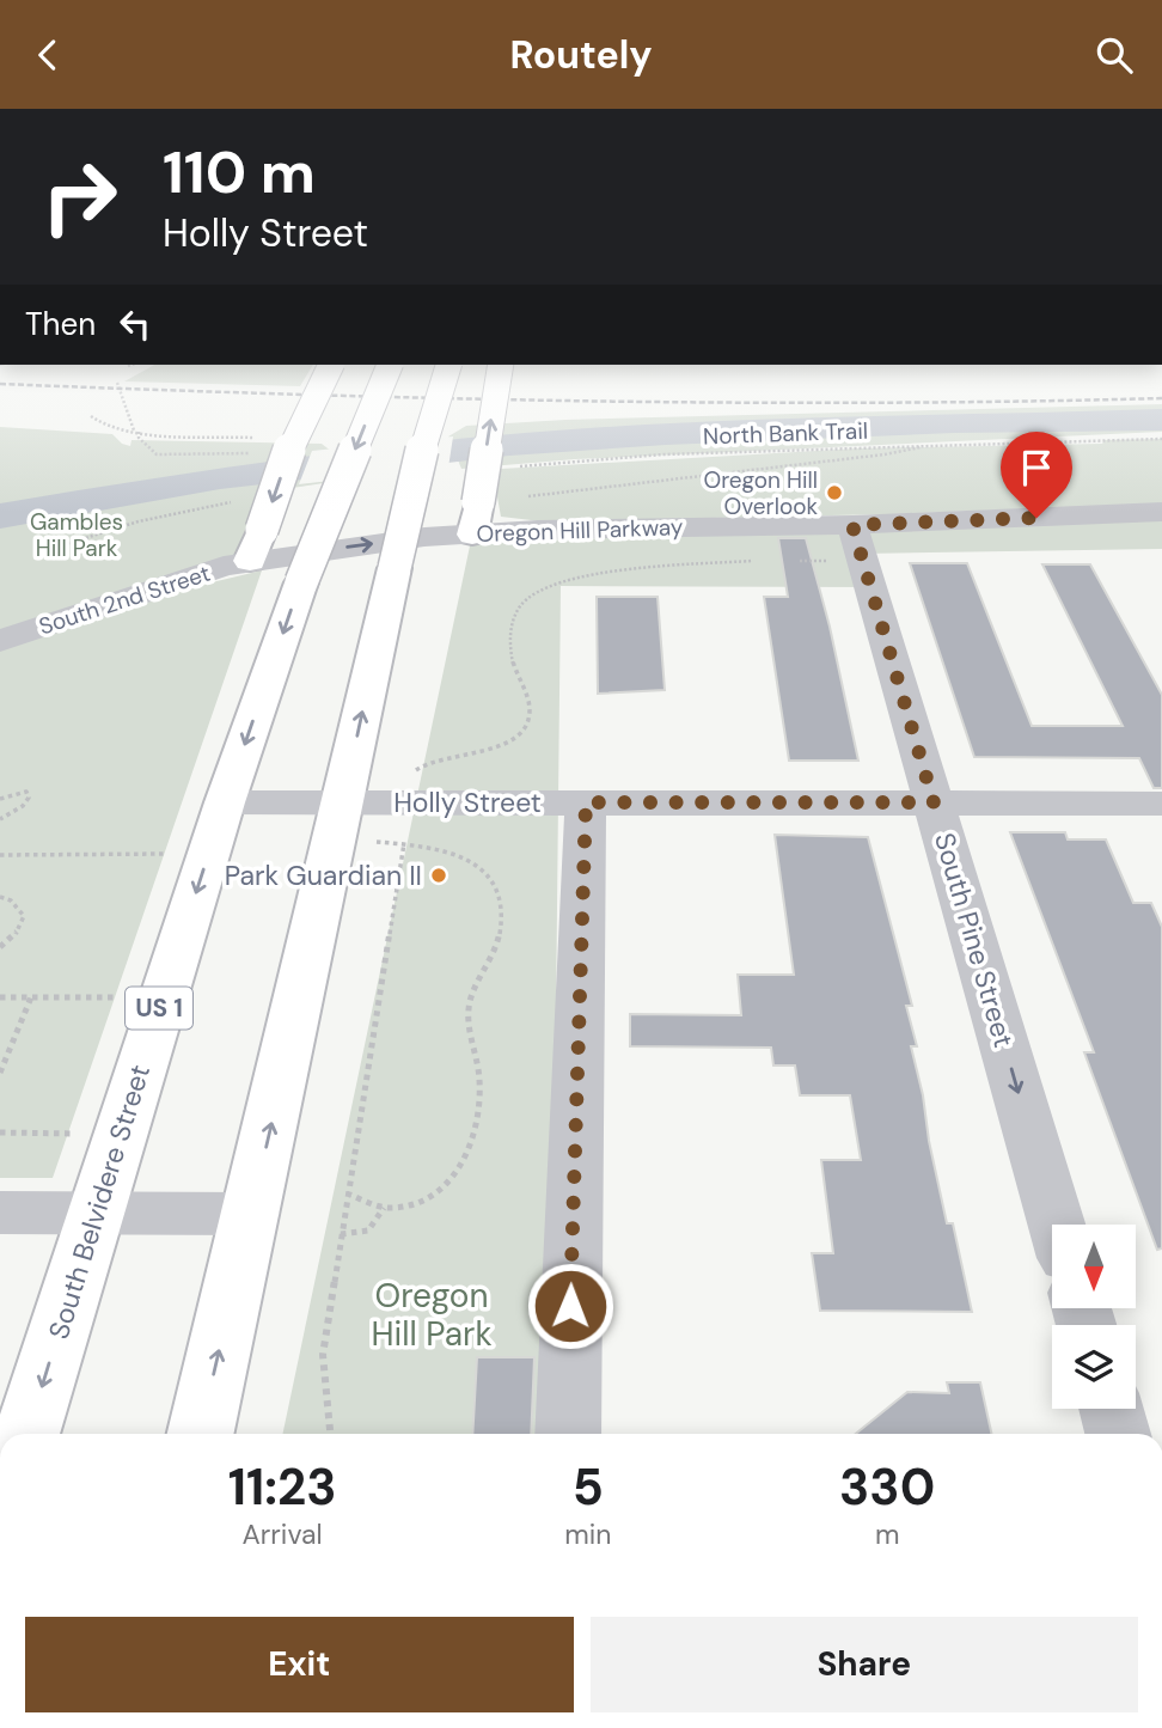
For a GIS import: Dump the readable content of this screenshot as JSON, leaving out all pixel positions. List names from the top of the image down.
{
  "streets": {
    "main road": ["US 1", "South Belvidere Street"],
    "street": [
      "Oregon Hill Parkway",
      "South 2nd Street",
      "Holly Street",
      "South Pine Street"
    ],
    "path": ["North Bank Trail"]
  },
  "crossings": [
    ["Oregon Hill Parkway", "South 2nd Street"],
    ["Oregon Hill Parkway", "South Pine Street"],
    ["Holly Street", "South Pine Street"],
    ["Holly Street", "South Belvidere Street"]
  ],
  "parks": ["Gambles Hill Park", "Oregon Hill Park"],
  "places": ["Oregon Hill Overlook", "Park Guardian II"],
  "north": "bottom",
  "page": {
    "header": "Routely",
    "turn": ["110 m", "Holly Street"],
    "then": "Then",
    "eta": [
      "11:23",
      "Arrival",
      "5",
      "min",
      "330",
      "m"
    ],
    "buttons": ["Exit", "Share"]
  }
}
